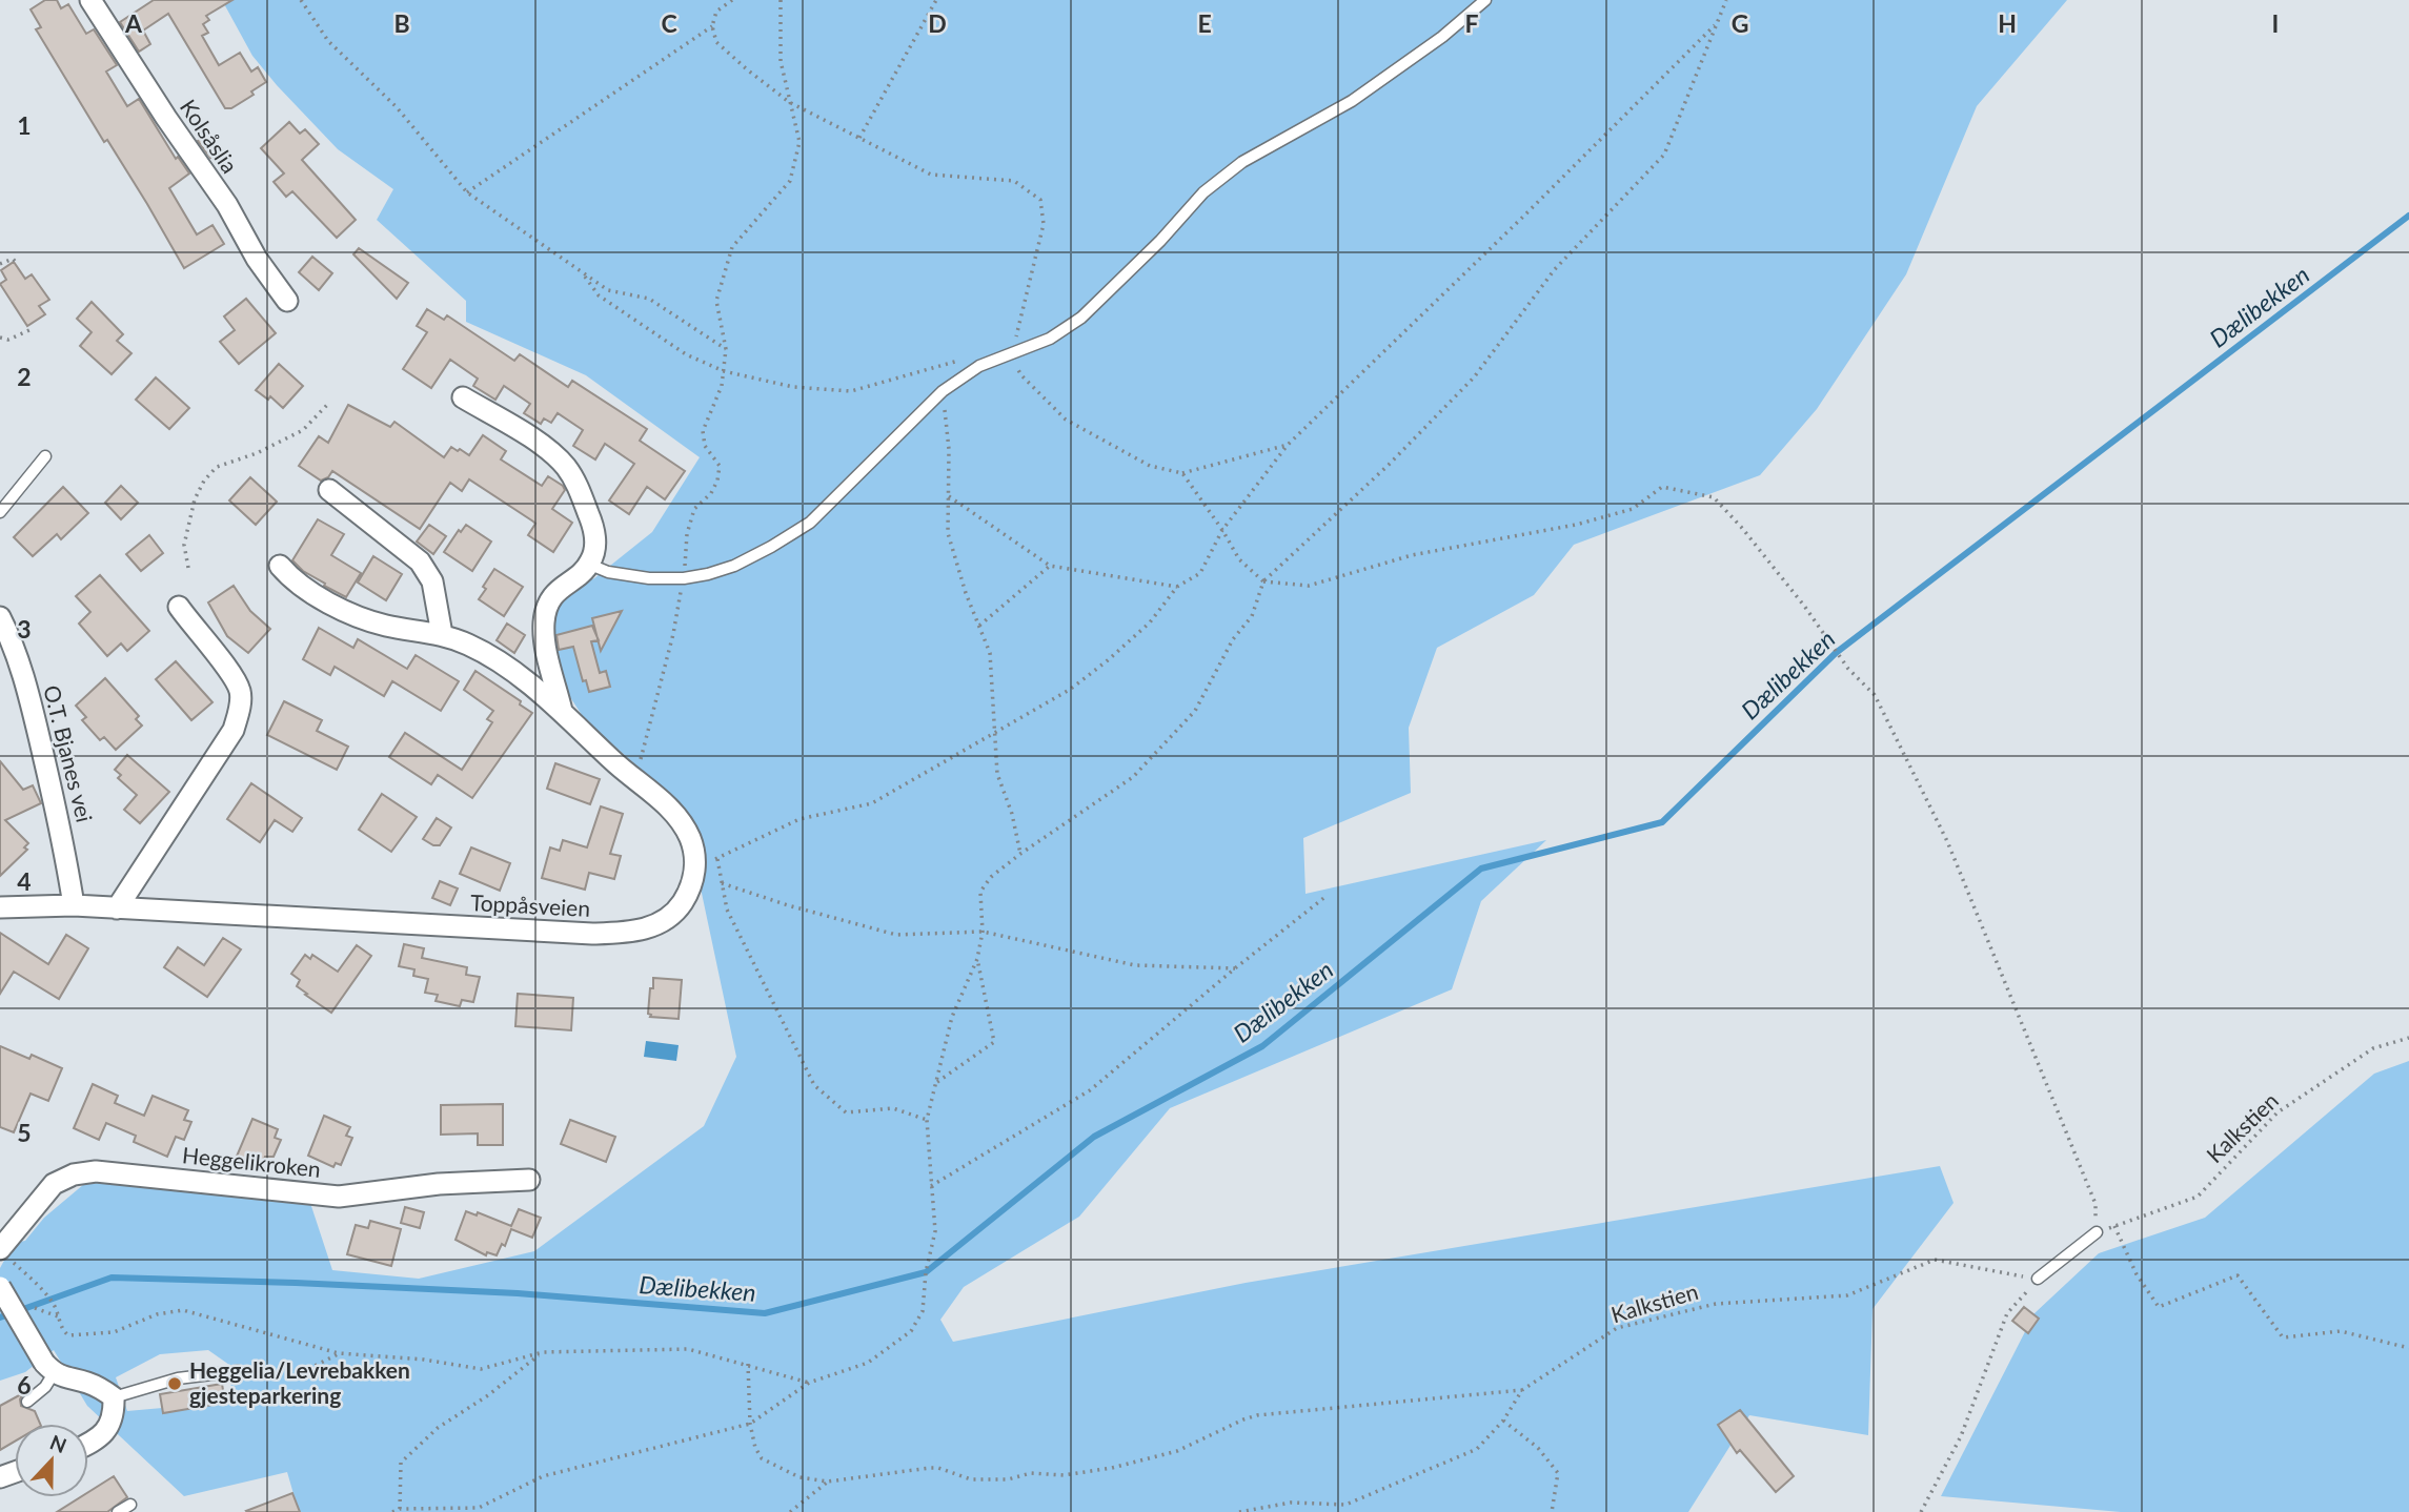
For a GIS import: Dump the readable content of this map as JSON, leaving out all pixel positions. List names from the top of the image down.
{
  "streets": {
    "street": [
      "Kolsåslia",
      "O.T. Bjanes vei",
      "Toppåsveien",
      "Heggelikroken"
    ],
    "path": ["Kalkstien"]
  },
  "crossings": [
    ["O.T. Bjanes vei", "Toppåsveien"]
  ],
  "water": ["Dælibekken"],
  "places": ["Heggelia/Levrebakken gjesteparkering"],
  "north": "top",
  "grid": {
    "columns": [
      "A",
      "B",
      "C",
      "D",
      "E",
      "F",
      "G",
      "H",
      "I"
    ],
    "rows": [
      "1",
      "2",
      "3",
      "4",
      "5",
      "6"
    ]
  }
}
